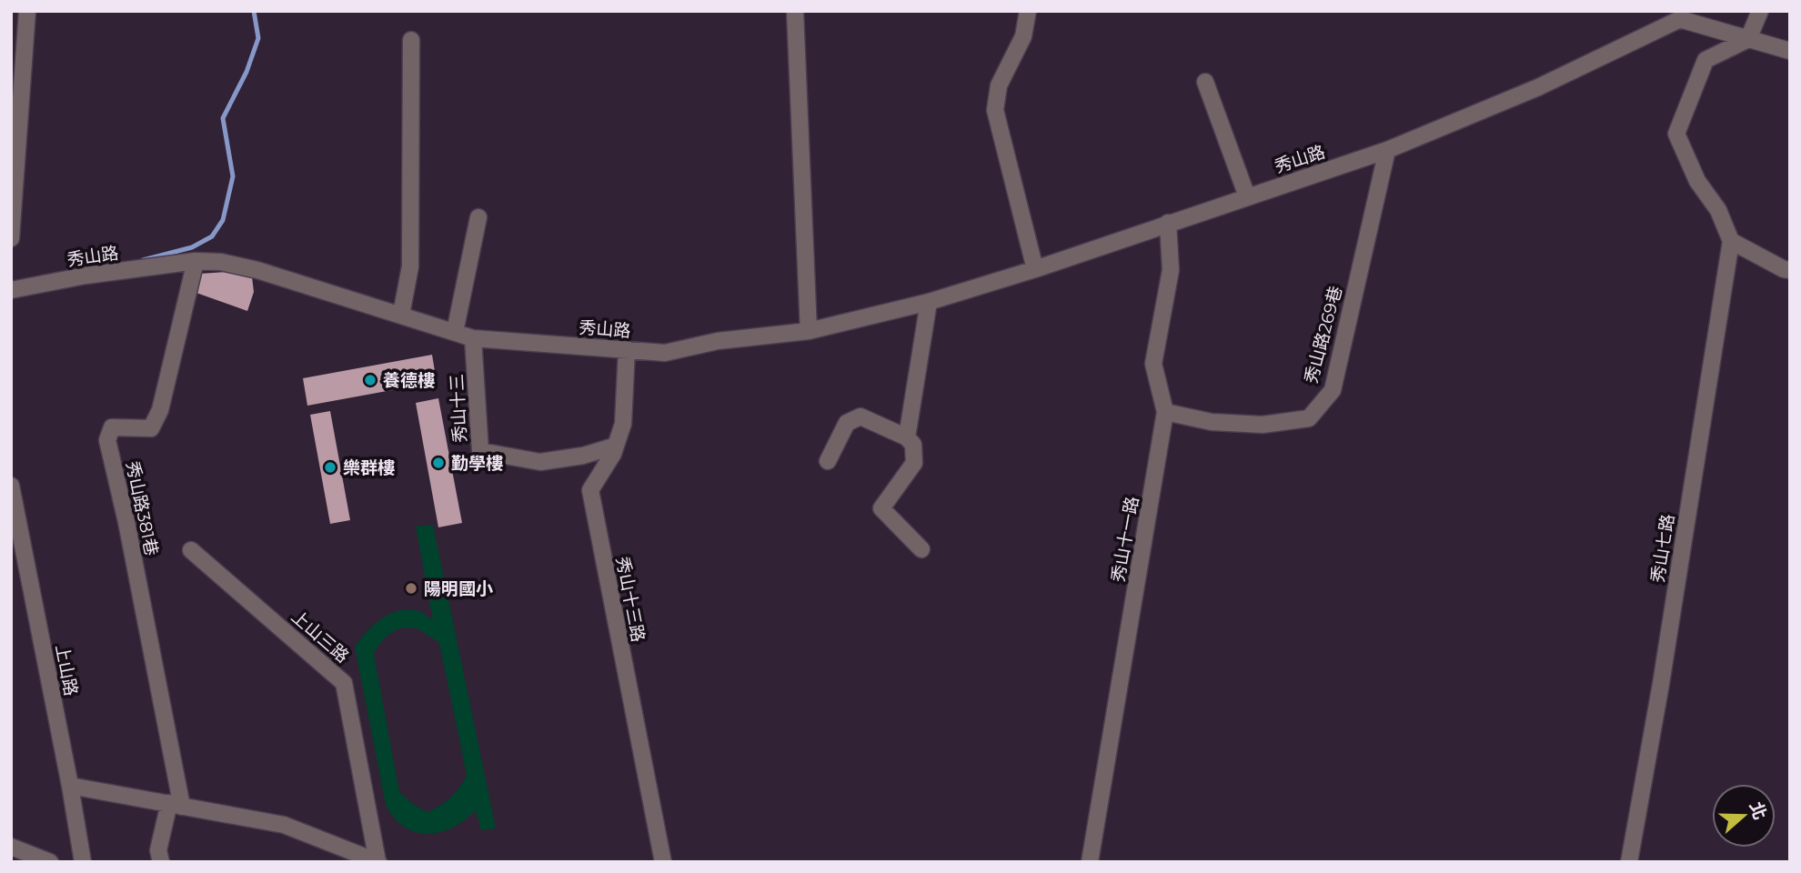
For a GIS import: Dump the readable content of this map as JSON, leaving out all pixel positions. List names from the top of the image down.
{
  "streets": {
    "street": [
      "秀山路",
      "秀山路269巷",
      "秀山十三",
      "秀山路381巷",
      "秀山十一路",
      "秀山七路",
      "秀山十三路",
      "上山三路",
      "上山路"
    ]
  },
  "crossings": [
    ["秀山路", "秀山路269巷"],
    ["秀山路", "秀山十三"],
    ["秀山路", "秀山路381巷"],
    ["秀山路", "秀山十一路"],
    ["秀山路", "秀山十三路"],
    ["秀山路269巷", "秀山十一路"],
    ["秀山十三", "秀山十三路"],
    ["秀山路381巷", "上山三路"],
    ["上山三路", "上山路"]
  ],
  "places": [
    "養德樓",
    "勤學樓",
    "樂群樓",
    "陽明國小"
  ],
  "north": "right"
}
